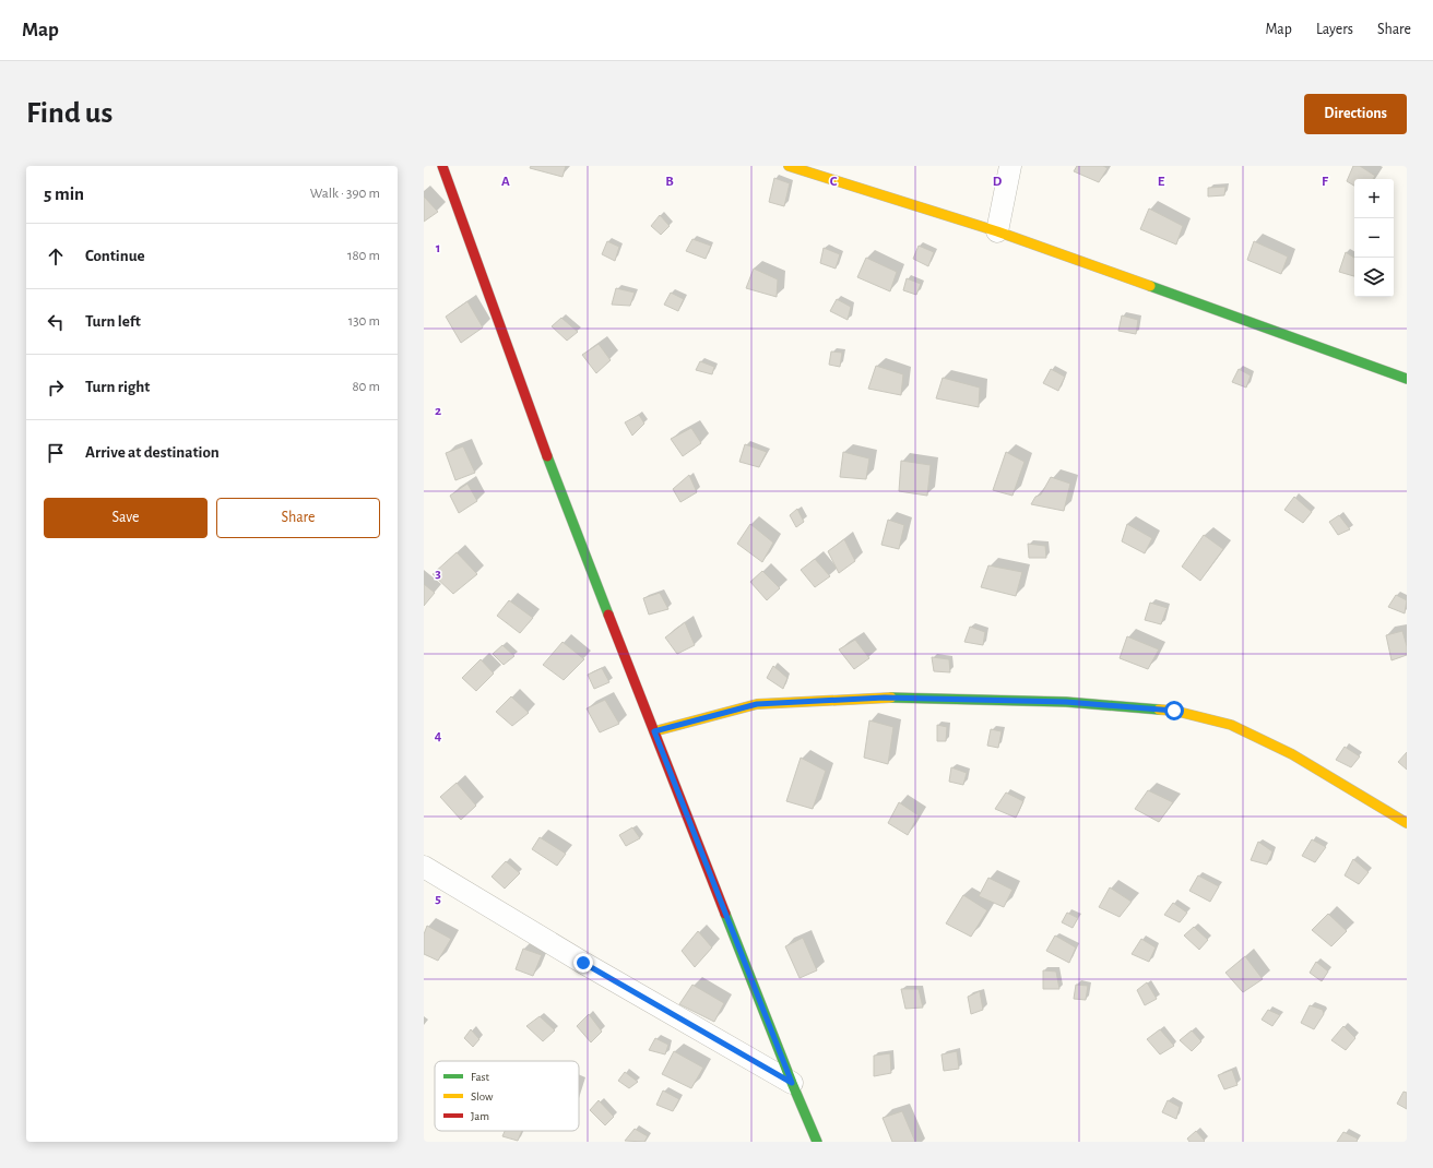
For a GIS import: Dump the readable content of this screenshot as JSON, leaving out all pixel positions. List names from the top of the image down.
{
  "legend": ["Fast", "Slow", "Jam"],
  "page": {
    "header": "Map",
    "nav": ["Map", "Layers", "Share"],
    "buttons": [
      "Directions",
      ["Save", "Share"]
    ],
    "title": "Find us",
    "heading": ["5 min", "Walk · 390 m"],
    "map_buttons": ["+", "−"],
    "list": [
      ["Continue", "180 m"],
      ["Turn left", "130 m"],
      ["Turn right", "80 m"],
      "Arrive at destination"
    ]
  },
  "grid": {
    "columns": [
      "A",
      "B",
      "C",
      "D",
      "E",
      "F"
    ],
    "rows": [
      "1",
      "2",
      "3",
      "4",
      "5"
    ]
  }
}
